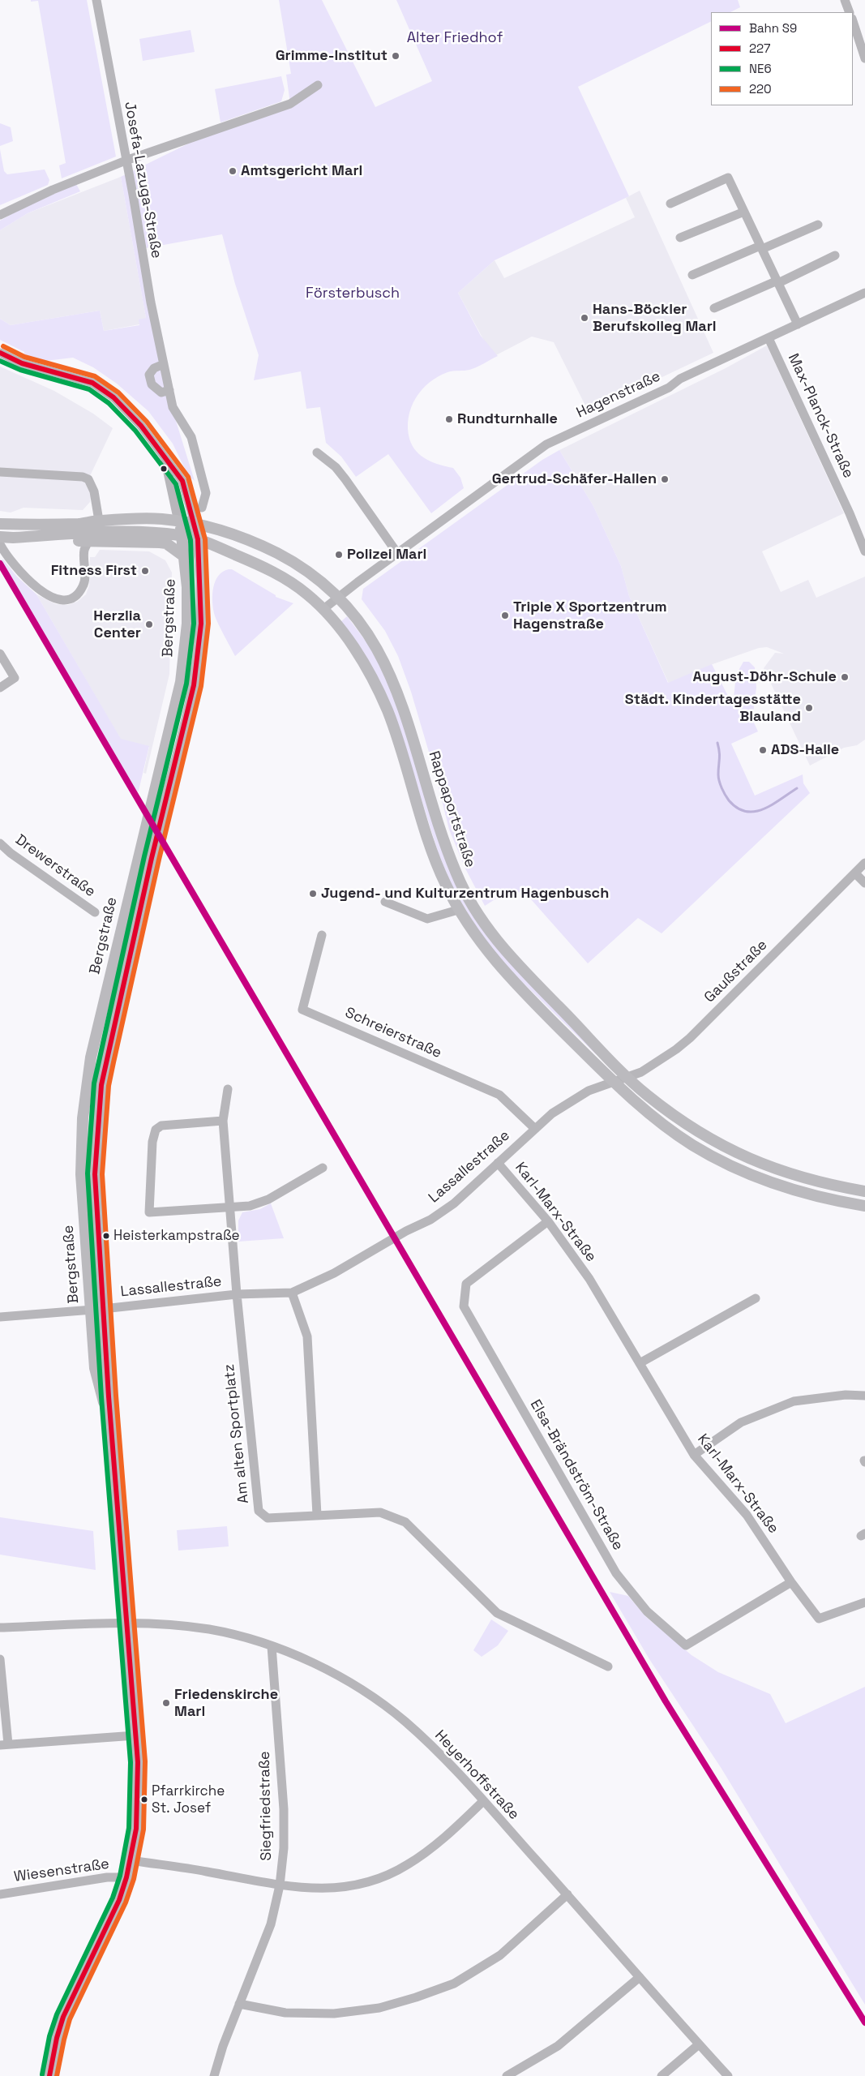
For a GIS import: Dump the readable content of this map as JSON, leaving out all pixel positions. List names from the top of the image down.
{
  "streets": {
    "main road": ["Bergstraße", "Rappaportstraße"],
    "street": [
      "Josefa-Lazuga-Straße",
      "Hagenstraße",
      "Max-Planck-Straße",
      "Drewerstraße",
      "Gaußstraße",
      "Schreierstraße",
      "Lassallestraße",
      "Karl-Marx-Straße",
      "Am alten Sportplatz",
      "Elsa-Brändström-Straße",
      "Heyerhoffstraße",
      "Siegfriedstraße",
      "Wiesenstraße"
    ]
  },
  "crossings": [
    ["Hagenstraße", "Max-Planck-Straße"],
    ["Hagenstraße", "Rappaportstraße"],
    ["Bergstraße", "Rappaportstraße"],
    ["Bergstraße", "Lassallestraße"],
    ["Bergstraße", "Heyerhoffstraße"],
    ["Bergstraße", "Wiesenstraße"],
    ["Rappaportstraße", "Gaußstraße"],
    ["Rappaportstraße", "Lassallestraße"],
    ["Gaußstraße", "Lassallestraße"],
    ["Schreierstraße", "Lassallestraße"],
    ["Lassallestraße", "Karl-Marx-Straße"],
    ["Lassallestraße", "Am alten Sportplatz"],
    ["Karl-Marx-Straße", "Elsa-Brändström-Straße"],
    ["Heyerhoffstraße", "Siegfriedstraße"]
  ],
  "parks": ["Alter Friedhof", "Försterbusch"],
  "places": [
    "Grimme-Institut",
    "Amtsgericht Marl",
    "Hans-Böckler Berufskolleg Marl",
    "Rundturnhalle",
    "Gertrud-Schäfer-Hallen",
    "Polizei Marl",
    "Fitness First",
    "Triple X Sportzentrum Hagenstraße",
    "Herzlia Center",
    "August-Döhr-Schule",
    "Städt. Kindertagesstätte Blauland",
    "ADS-Halle",
    "Jugend- und Kulturzentrum Hagenbusch",
    "Heisterkampstraße",
    "Friedenskirche Marl",
    "Pfarrkirche St. Josef"
  ],
  "lines": [
    "transit line 220",
    "transit line 227",
    "transit line NE6",
    "rail line S9"
  ],
  "legend": [
    "Bahn S9",
    "227",
    "NE6",
    "220"
  ]
}
